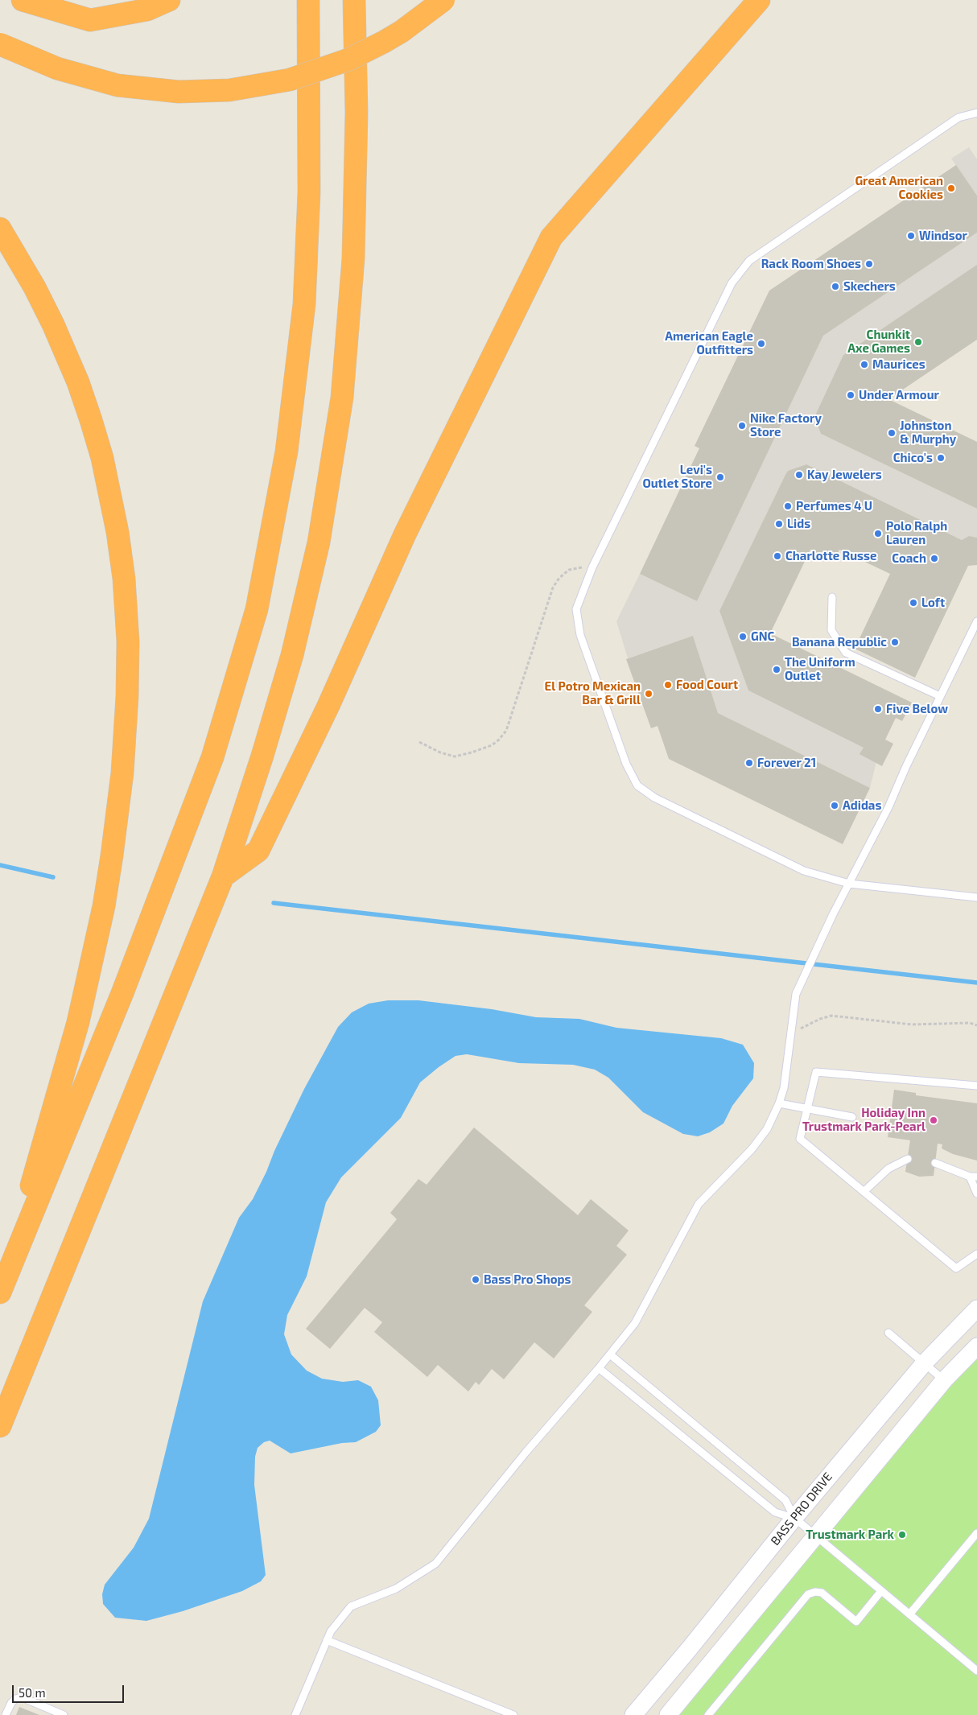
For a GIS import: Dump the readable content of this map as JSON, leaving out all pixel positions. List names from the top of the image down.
{
  "streets": {
    "street": ["BASS PRO DRIVE"]
  },
  "places": [
    "Great American Cookies",
    "Windsor",
    "Rack Room Shoes",
    "Skechers",
    "Chunkit Axe Games",
    "American Eagle Outfitters",
    "Maurices",
    "Under Armour",
    "Nike Factory Store",
    "Johnston & Murphy",
    "Chico's",
    "Kay Jewelers",
    "Levi's Outlet Store",
    "Perfumes 4 U",
    "Lids",
    "Polo Ralph Lauren",
    "Charlotte Russe",
    "Coach",
    "Loft",
    "GNC",
    "Banana Republic",
    "The Uniform Outlet",
    "Food Court",
    "El Potro Mexican Bar & Grill",
    "Five Below",
    "Forever 21",
    "Adidas",
    "Holiday Inn Trustmark Park-Pearl",
    "Bass Pro Shops",
    "Trustmark Park"
  ],
  "scale_bar": "50 m"
}
